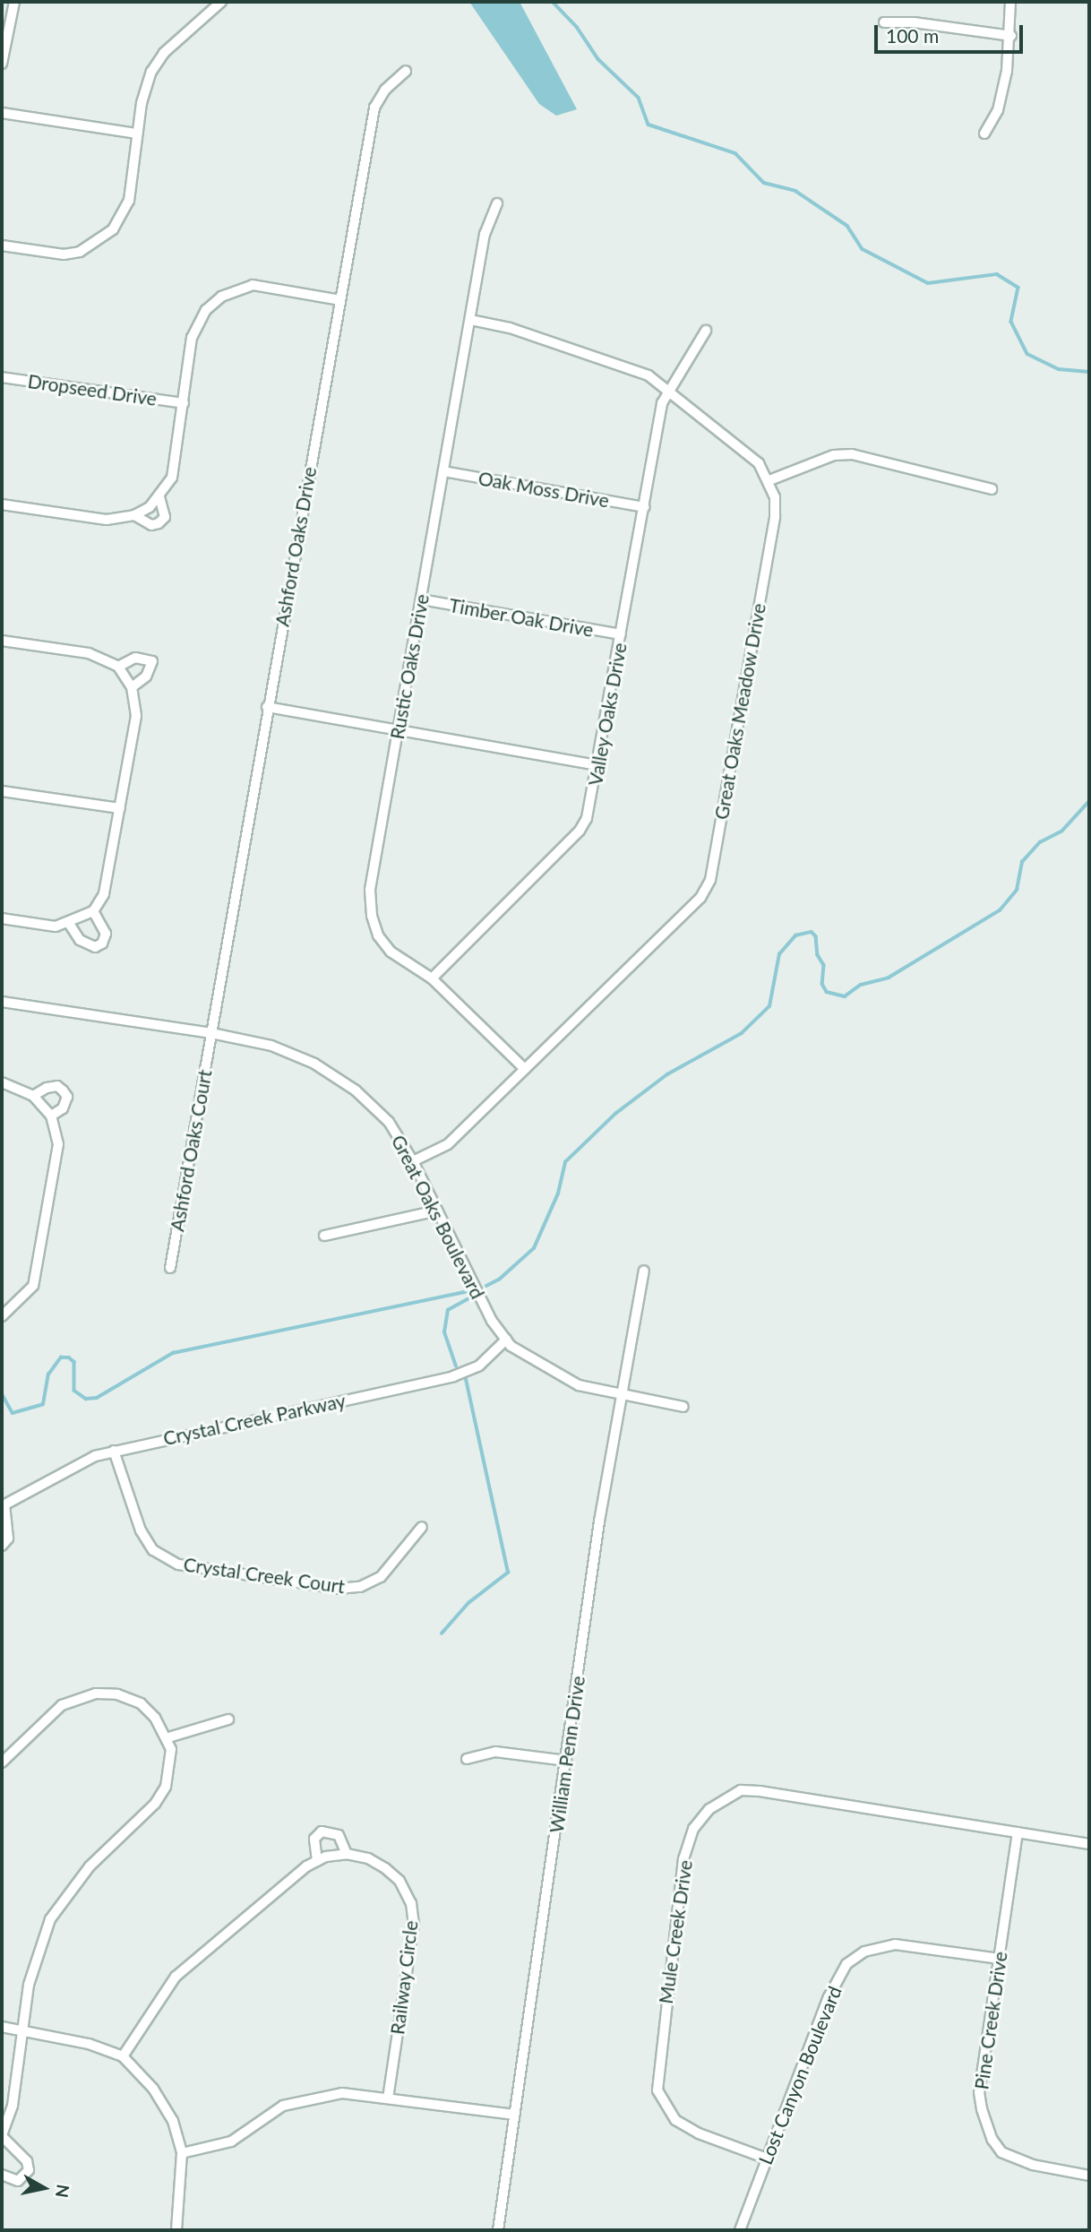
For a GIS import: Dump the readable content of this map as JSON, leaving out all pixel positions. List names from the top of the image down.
{
  "streets": {
    "street": [
      "Dropseed Drive",
      "Oak Moss Drive",
      "Ashford Oaks Drive",
      "Timber Oak Drive",
      "Rustic Oaks Drive",
      "Great Oaks Meadow Drive",
      "Valley Oaks Drive",
      "Ashford Oaks Court",
      "Great Oaks Boulevard",
      "Crystal Creek Parkway",
      "Crystal Creek Court",
      "William Penn Drive",
      "Mule Creek Drive",
      "Railway Circle",
      "Pine Creek Drive",
      "Lost Canyon Boulevard"
    ]
  },
  "crossings": [
    ["Oak Moss Drive", "Rustic Oaks Drive"],
    ["Oak Moss Drive", "Valley Oaks Drive"],
    ["Ashford Oaks Drive", "Ashford Oaks Court"],
    ["Ashford Oaks Drive", "Great Oaks Boulevard"],
    ["Timber Oak Drive", "Rustic Oaks Drive"],
    ["Timber Oak Drive", "Valley Oaks Drive"],
    ["Rustic Oaks Drive", "Great Oaks Meadow Drive"],
    ["Rustic Oaks Drive", "Valley Oaks Drive"],
    ["Great Oaks Meadow Drive", "Great Oaks Boulevard"],
    ["Ashford Oaks Court", "Great Oaks Boulevard"],
    ["Great Oaks Boulevard", "Crystal Creek Parkway"],
    ["Great Oaks Boulevard", "William Penn Drive"],
    ["Crystal Creek Parkway", "Crystal Creek Court"],
    ["Mule Creek Drive", "Pine Creek Drive"],
    ["Mule Creek Drive", "Lost Canyon Boulevard"],
    ["Pine Creek Drive", "Lost Canyon Boulevard"]
  ],
  "scale_bar": "100 m",
  "north": "right"
}
